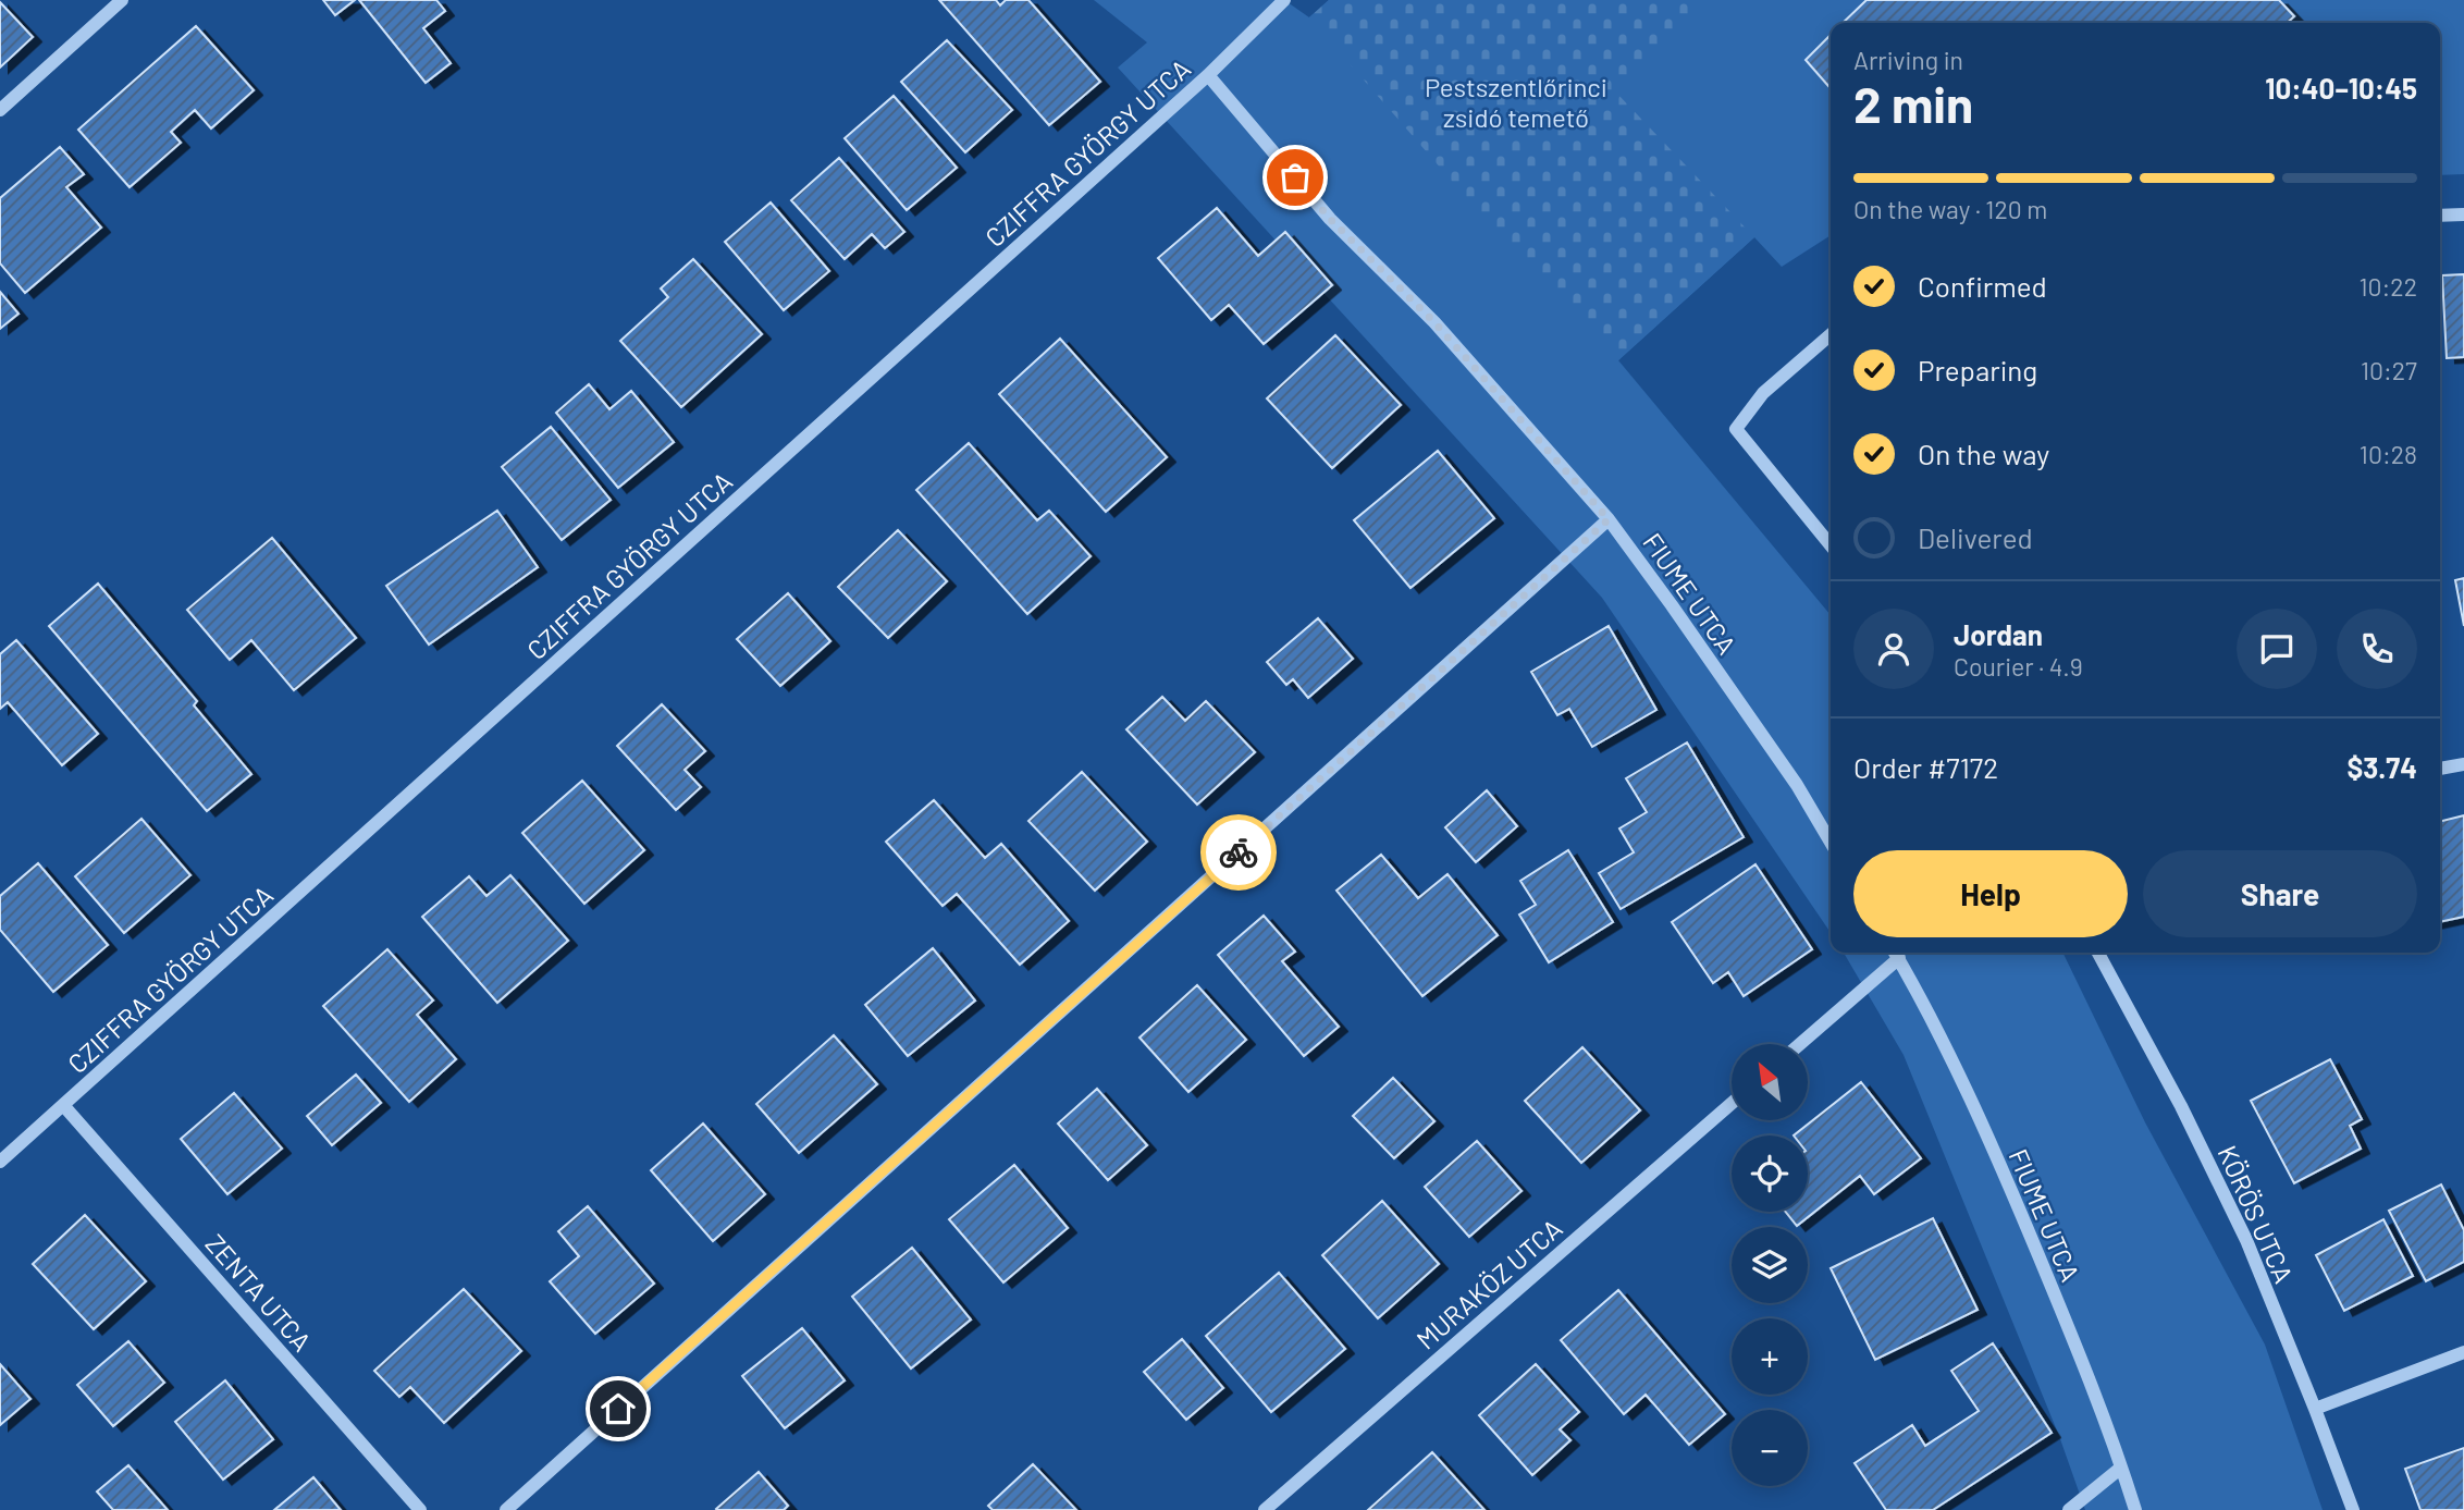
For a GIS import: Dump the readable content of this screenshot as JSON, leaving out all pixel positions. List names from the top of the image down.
{
  "streets": {
    "street": [
      "CZIFFRA GYÖRGY UTCA",
      "FIUME UTCA",
      "KÖRÖS UTCA",
      "MURAKÖZ UTCA",
      "ZENTA UTCA"
    ]
  },
  "crossings": [
    ["CZIFFRA GYÖRGY UTCA", "FIUME UTCA"],
    ["CZIFFRA GYÖRGY UTCA", "ZENTA UTCA"]
  ],
  "parks": ["Pestszentlőrinci zsidó temető"],
  "north": "top left",
  "page": {
    "heading": ["2 min", "Arriving in", "10:40–10:45"],
    "panel": [
      "Jordan",
      "Courier · 4.9",
      "Order #7172",
      "$3.74"
    ],
    "bar": "On the way · 120 m",
    "list": [
      ["Confirmed", "10:22"],
      ["Preparing", "10:27"],
      ["On the way", "10:28"],
      "Delivered"
    ],
    "buttons": ["Help", "Share"],
    "map_buttons": ["+", "−"]
  }
}
